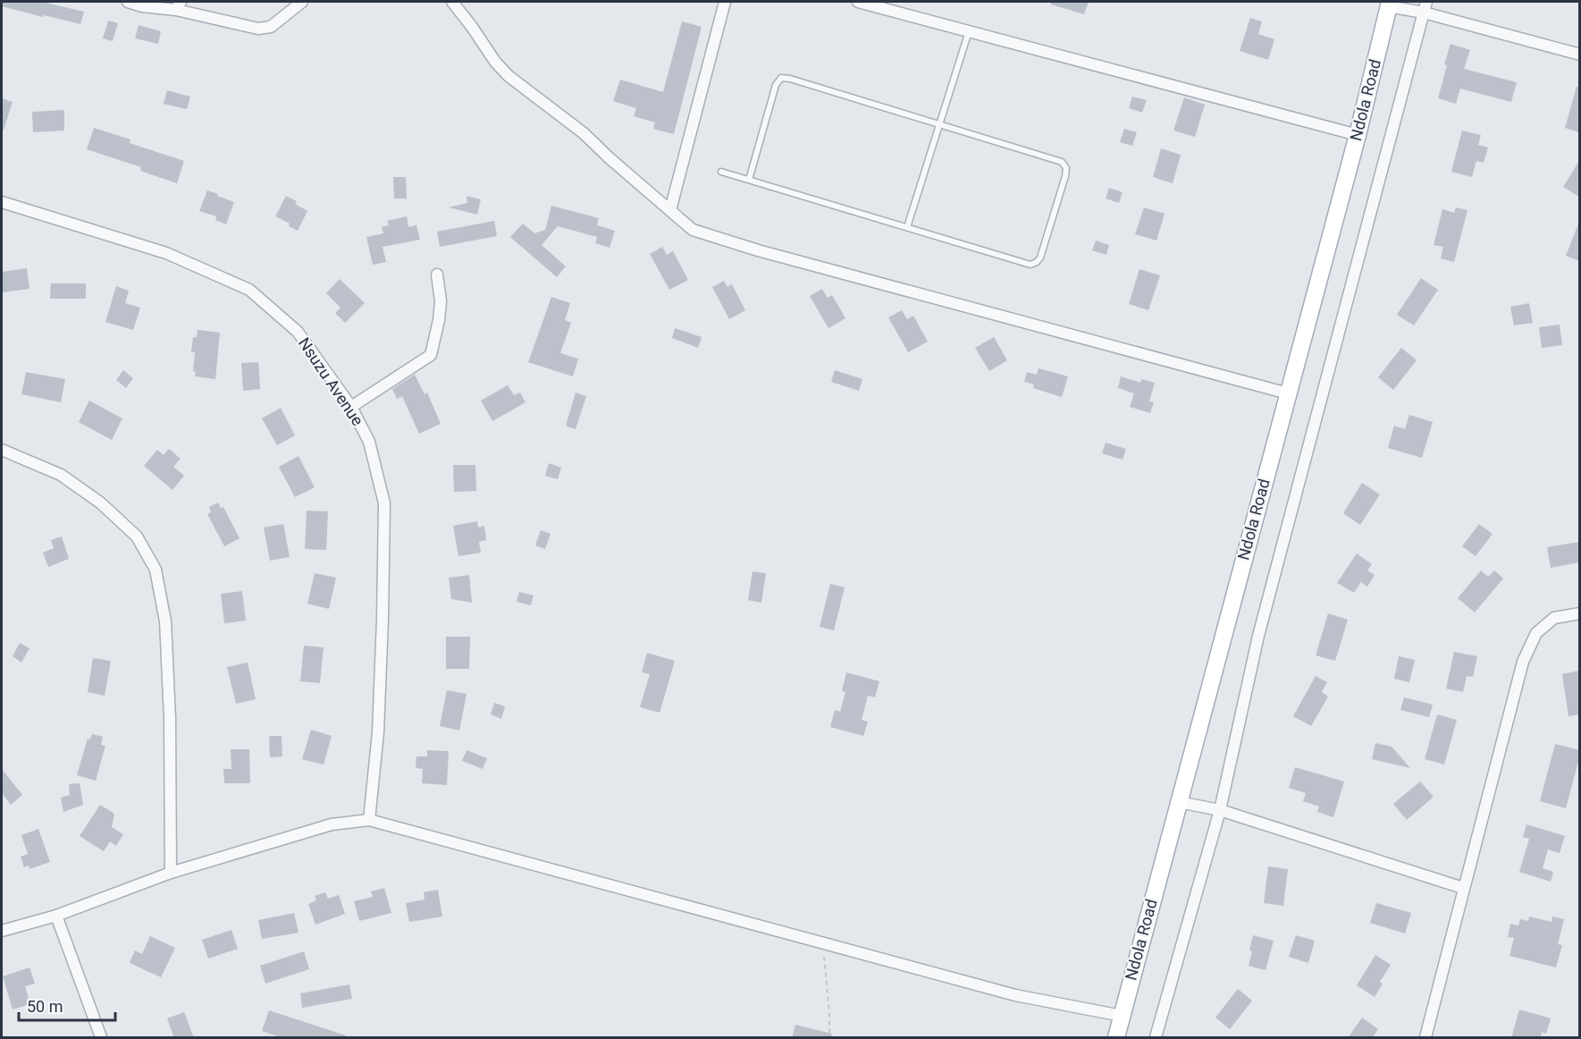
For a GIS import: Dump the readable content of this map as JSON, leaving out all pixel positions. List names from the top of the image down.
{
  "streets": {
    "main road": ["Ndola Road"],
    "street": ["Nsuzu Avenue"]
  },
  "scale_bar": "50 m"
}
